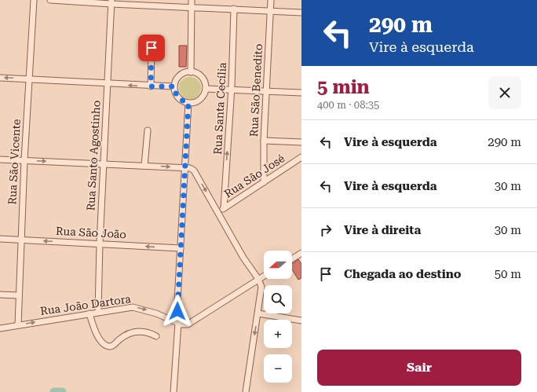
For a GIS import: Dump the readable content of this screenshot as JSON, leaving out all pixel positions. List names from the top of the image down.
{
  "streets": {
    "street": [
      "Rua São Benedito",
      "Rua Santa Cecília",
      "Rua Santo Agostinho",
      "Rua São Vicente",
      "Rua São José",
      "Rua São João",
      "Rua João Dartora"
    ]
  },
  "crossings": [
    ["Rua São Benedito", "Rua São José"],
    ["Rua Santa Cecília", "Rua São José"],
    ["Rua Santo Agostinho", "Rua São João"],
    ["Rua Santo Agostinho", "Rua João Dartora"],
    ["Rua São Vicente", "Rua São João"],
    ["Rua São Vicente", "Rua João Dartora"]
  ],
  "one_way": ["Rua São João", "Rua João Dartora"],
  "north": "left",
  "page": {
    "turn": ["290 m", "Vire à esquerda"],
    "heading": ["5 min", "400 m · 08:35"],
    "list": [
      {
        "name": "Vire à esquerda",
        "value": "290 m"
      },
      {
        "name": "Vire à esquerda",
        "value": "30 m"
      },
      {
        "name": "Vire à direita",
        "value": "30 m"
      },
      {
        "name": "Chegada ao destino",
        "value": "50 m"
      }
    ],
    "map_buttons": ["+", "−"],
    "buttons": "Sair"
  }
}
